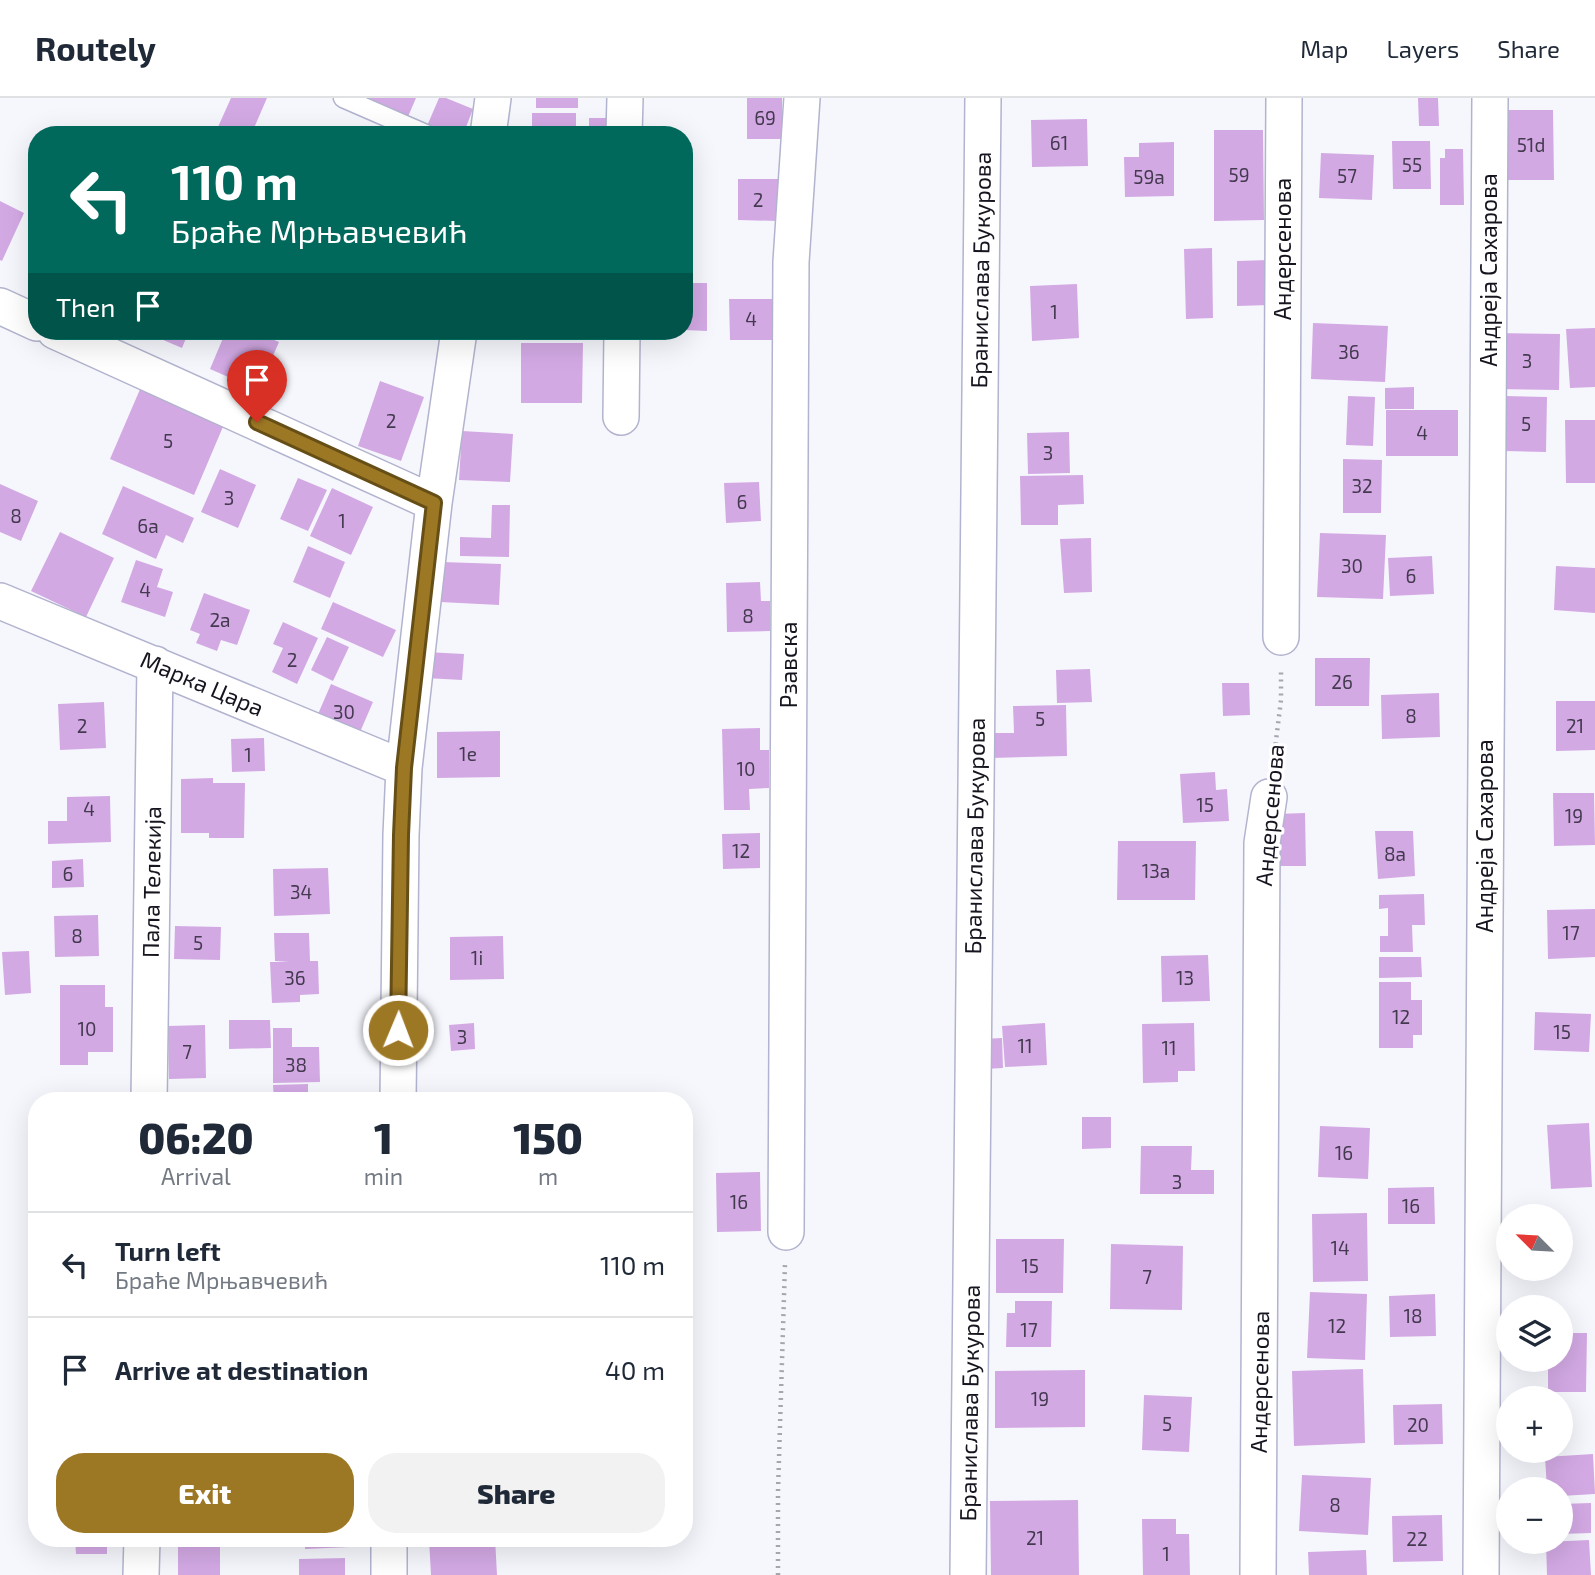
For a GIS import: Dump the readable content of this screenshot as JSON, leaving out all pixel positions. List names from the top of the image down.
{
  "streets": {
    "street": [
      "Андерсенова",
      "Бранислава Букурова",
      "Андреја Сахарова",
      "Рзавска",
      "Марка Цара",
      "Пала Телекија"
    ]
  },
  "crossings": [
    ["Марка Цара", "Пала Телекија"]
  ],
  "house_numbers": [
    "69",
    "61",
    "51d",
    "55",
    "59",
    "57",
    "59a",
    "2",
    "1",
    "4",
    "36",
    "3",
    "2",
    "5",
    "4",
    "5",
    "3",
    "32",
    "3",
    "6",
    "8",
    "1",
    "6a",
    "30",
    "6",
    "4",
    "8",
    "2a",
    "2",
    "26",
    "30",
    "8",
    "5",
    "2",
    "21",
    "1e",
    "1",
    "10",
    "15",
    "4",
    "19",
    "12",
    "8a",
    "13a",
    "6",
    "34",
    "17",
    "8",
    "5",
    "1i",
    "36",
    "13",
    "12",
    "10",
    "15",
    "3",
    "11",
    "11",
    "7",
    "38",
    "16",
    "3",
    "16",
    "16",
    "14",
    "15",
    "7",
    "18",
    "12",
    "17",
    "19",
    "5",
    "20",
    "8",
    "21",
    "22",
    "1"
  ],
  "north": "top left",
  "page": {
    "header": "Routely",
    "nav": ["Map", "Layers", "Share"],
    "turn": ["110 m", "Браће Мрњавчевић"],
    "then": "Then",
    "eta": [
      "06:20",
      "Arrival",
      "1",
      "min",
      "150",
      "m"
    ],
    "map_buttons": ["+", "−"],
    "list": [
      {
        "name": "Turn left",
        "note": "Браће Мрњавчевић",
        "value": "110 m"
      },
      {
        "name": "Arrive at destination",
        "value": "40 m"
      }
    ],
    "buttons": ["Exit", "Share"]
  }
}
